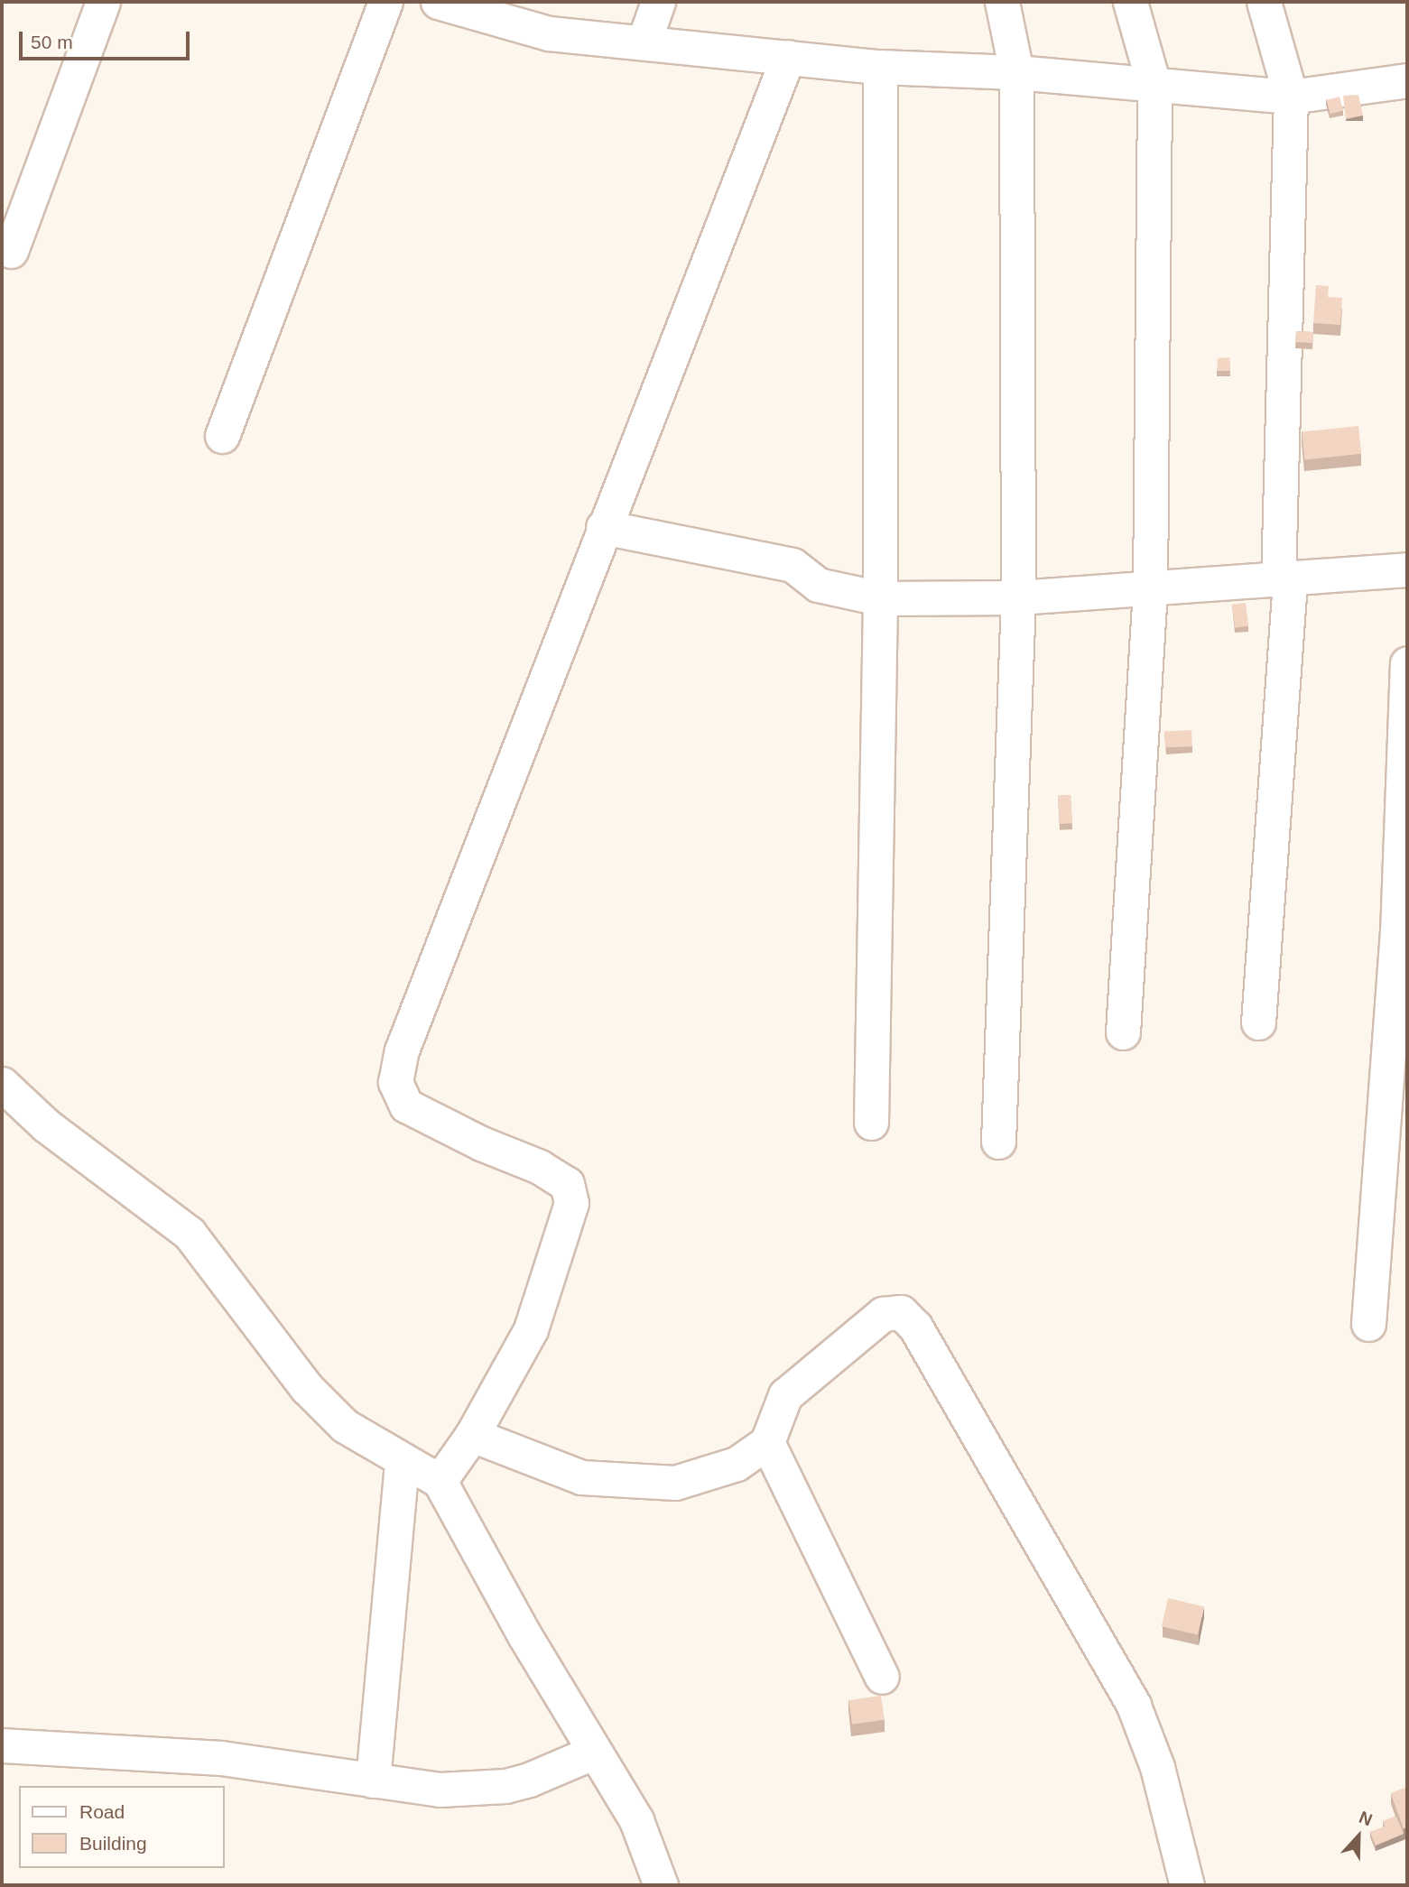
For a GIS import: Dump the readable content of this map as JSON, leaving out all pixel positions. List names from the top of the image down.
{
  "legend": ["Road", "Building"],
  "scale_bar": "50 m",
  "north": "top"
}
